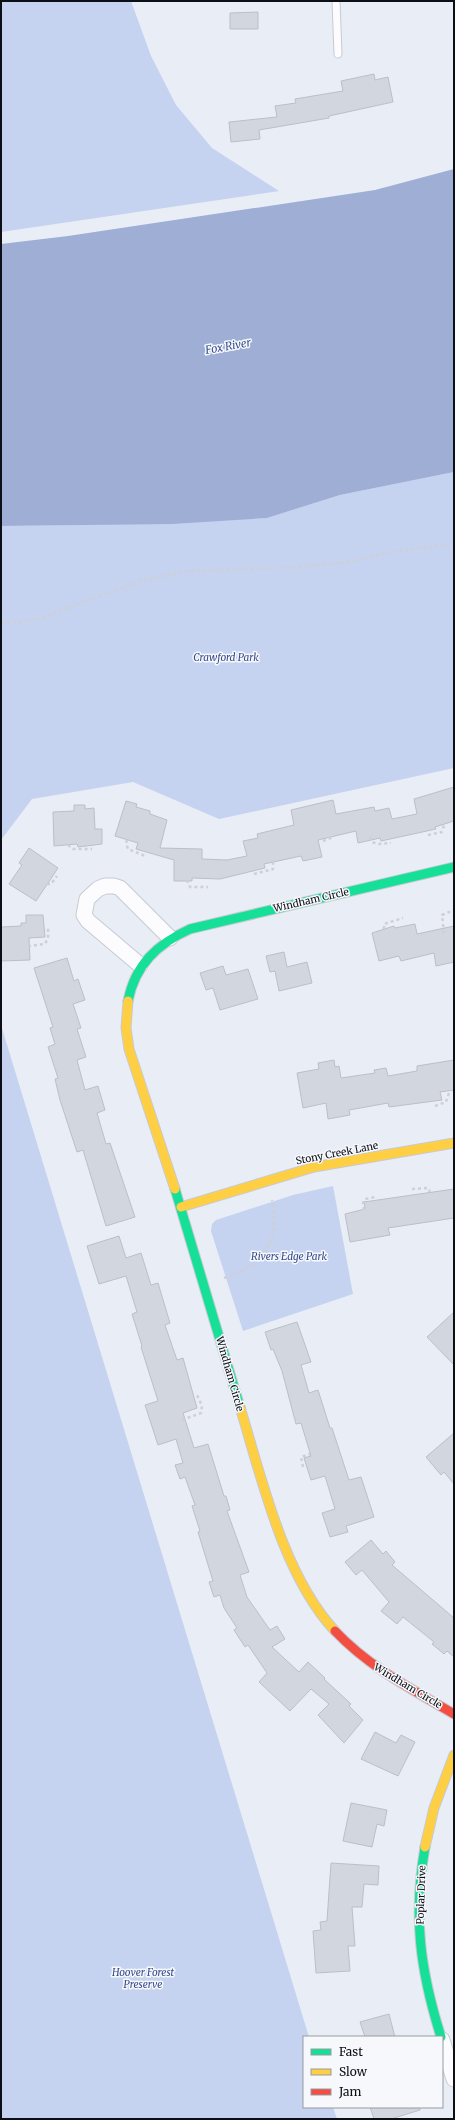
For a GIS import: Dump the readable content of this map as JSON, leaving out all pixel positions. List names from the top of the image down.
{
  "streets": {
    "street": ["Windham Circle", "Stony Creek Lane", "Poplar Drive"]
  },
  "crossings": [
    ["Windham Circle", "Stony Creek Lane"]
  ],
  "water": ["Fox River"],
  "parks": ["Crawford Park", "Rivers Edge Park", "Hoover Forest Preserve"],
  "legend": ["Fast", "Slow", "Jam"]
}
